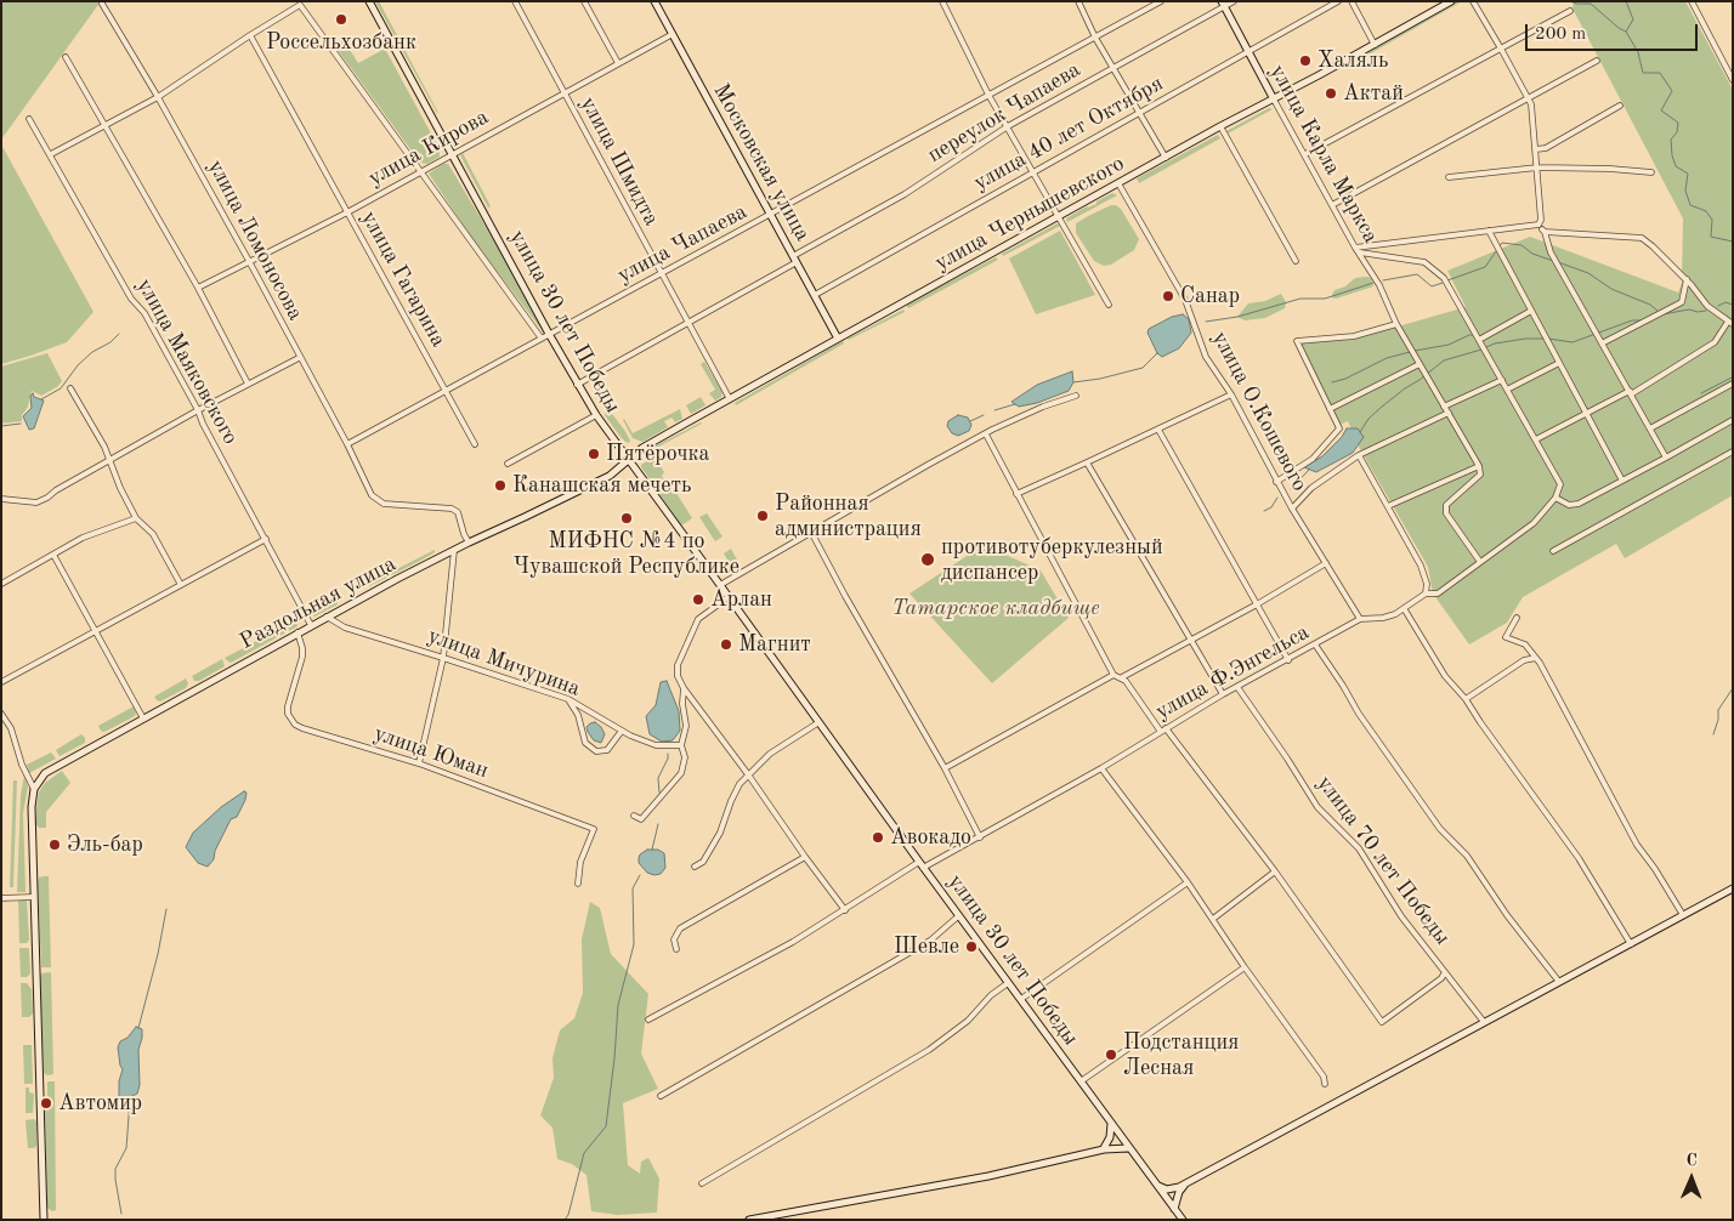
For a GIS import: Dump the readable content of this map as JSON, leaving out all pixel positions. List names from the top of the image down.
{
  "streets": {
    "street": [
      "переулок Чапаева",
      "улица 40 лет Октября",
      "улица Кирова",
      "улица Карла Маркса",
      "улица Шмидта",
      "Московская улица",
      "улица Чернышевского",
      "улица Ломоносова",
      "улица Чапаева",
      "улица Гагарина",
      "улица 30 лет Победы",
      "улица Маяковского",
      "улица О.Кошевого",
      "Раздольная улица",
      "улица Мичурина",
      "улица Ф.Энгельса",
      "улица Юман",
      "улица 70 лет Победы"
    ]
  },
  "crossings": [
    ["переулок Чапаева", "улица Карла Маркса"],
    ["переулок Чапаева", "улица Шмидта"],
    ["переулок Чапаева", "Московская улица"],
    ["переулок Чапаева", "улица 30 лет Победы"],
    ["улица 40 лет Октября", "улица Карла Маркса"],
    ["улица 40 лет Октября", "Московская улица"],
    ["улица Кирова", "улица Шмидта"],
    ["улица Кирова", "Московская улица"],
    ["улица Кирова", "улица Ломоносова"],
    ["улица Кирова", "улица Гагарина"],
    ["улица Кирова", "улица 30 лет Победы"],
    ["улица Карла Маркса", "улица Чернышевского"],
    ["улица Шмидта", "улица Чернышевского"],
    ["улица Шмидта", "улица Чапаева"],
    ["Московская улица", "улица Чернышевского"],
    ["Московская улица", "улица Чапаева"],
    ["улица Чернышевского", "улица 30 лет Победы"],
    ["улица Чернышевского", "улица О.Кошевого"],
    ["улица Чернышевского", "Раздольная улица"],
    ["улица Ломоносова", "улица Чапаева"],
    ["улица Ломоносова", "Раздольная улица"],
    ["улица Чапаева", "улица Гагарина"],
    ["улица Чапаева", "улица 30 лет Победы"],
    ["улица Гагарина", "улица 30 лет Победы"],
    ["улица 30 лет Победы", "Раздольная улица"],
    ["улица 30 лет Победы", "улица Ф.Энгельса"],
    ["улица Маяковского", "Раздольная улица"],
    ["улица О.Кошевого", "улица Ф.Энгельса"],
    ["Раздольная улица", "улица Мичурина"],
    ["Раздольная улица", "улица Юман"],
    ["улица Ф.Энгельса", "улица 70 лет Победы"]
  ],
  "parks": ["Татарское кладбище"],
  "places": [
    "Россельхозбанк",
    "Халяль",
    "Актай",
    "Санар",
    "Пятёрочка",
    "Канашская мечеть",
    "Районная администрация",
    "МИФНС №4 по Чувашской Республике",
    "противотуберкулезный диспансер",
    "Арлан",
    "Магнит",
    "Авокадо",
    "Эль-бар",
    "Шевле",
    "Подстанция Лесная",
    "Автомир"
  ],
  "scale_bar": "200 m",
  "north": "top"
}
